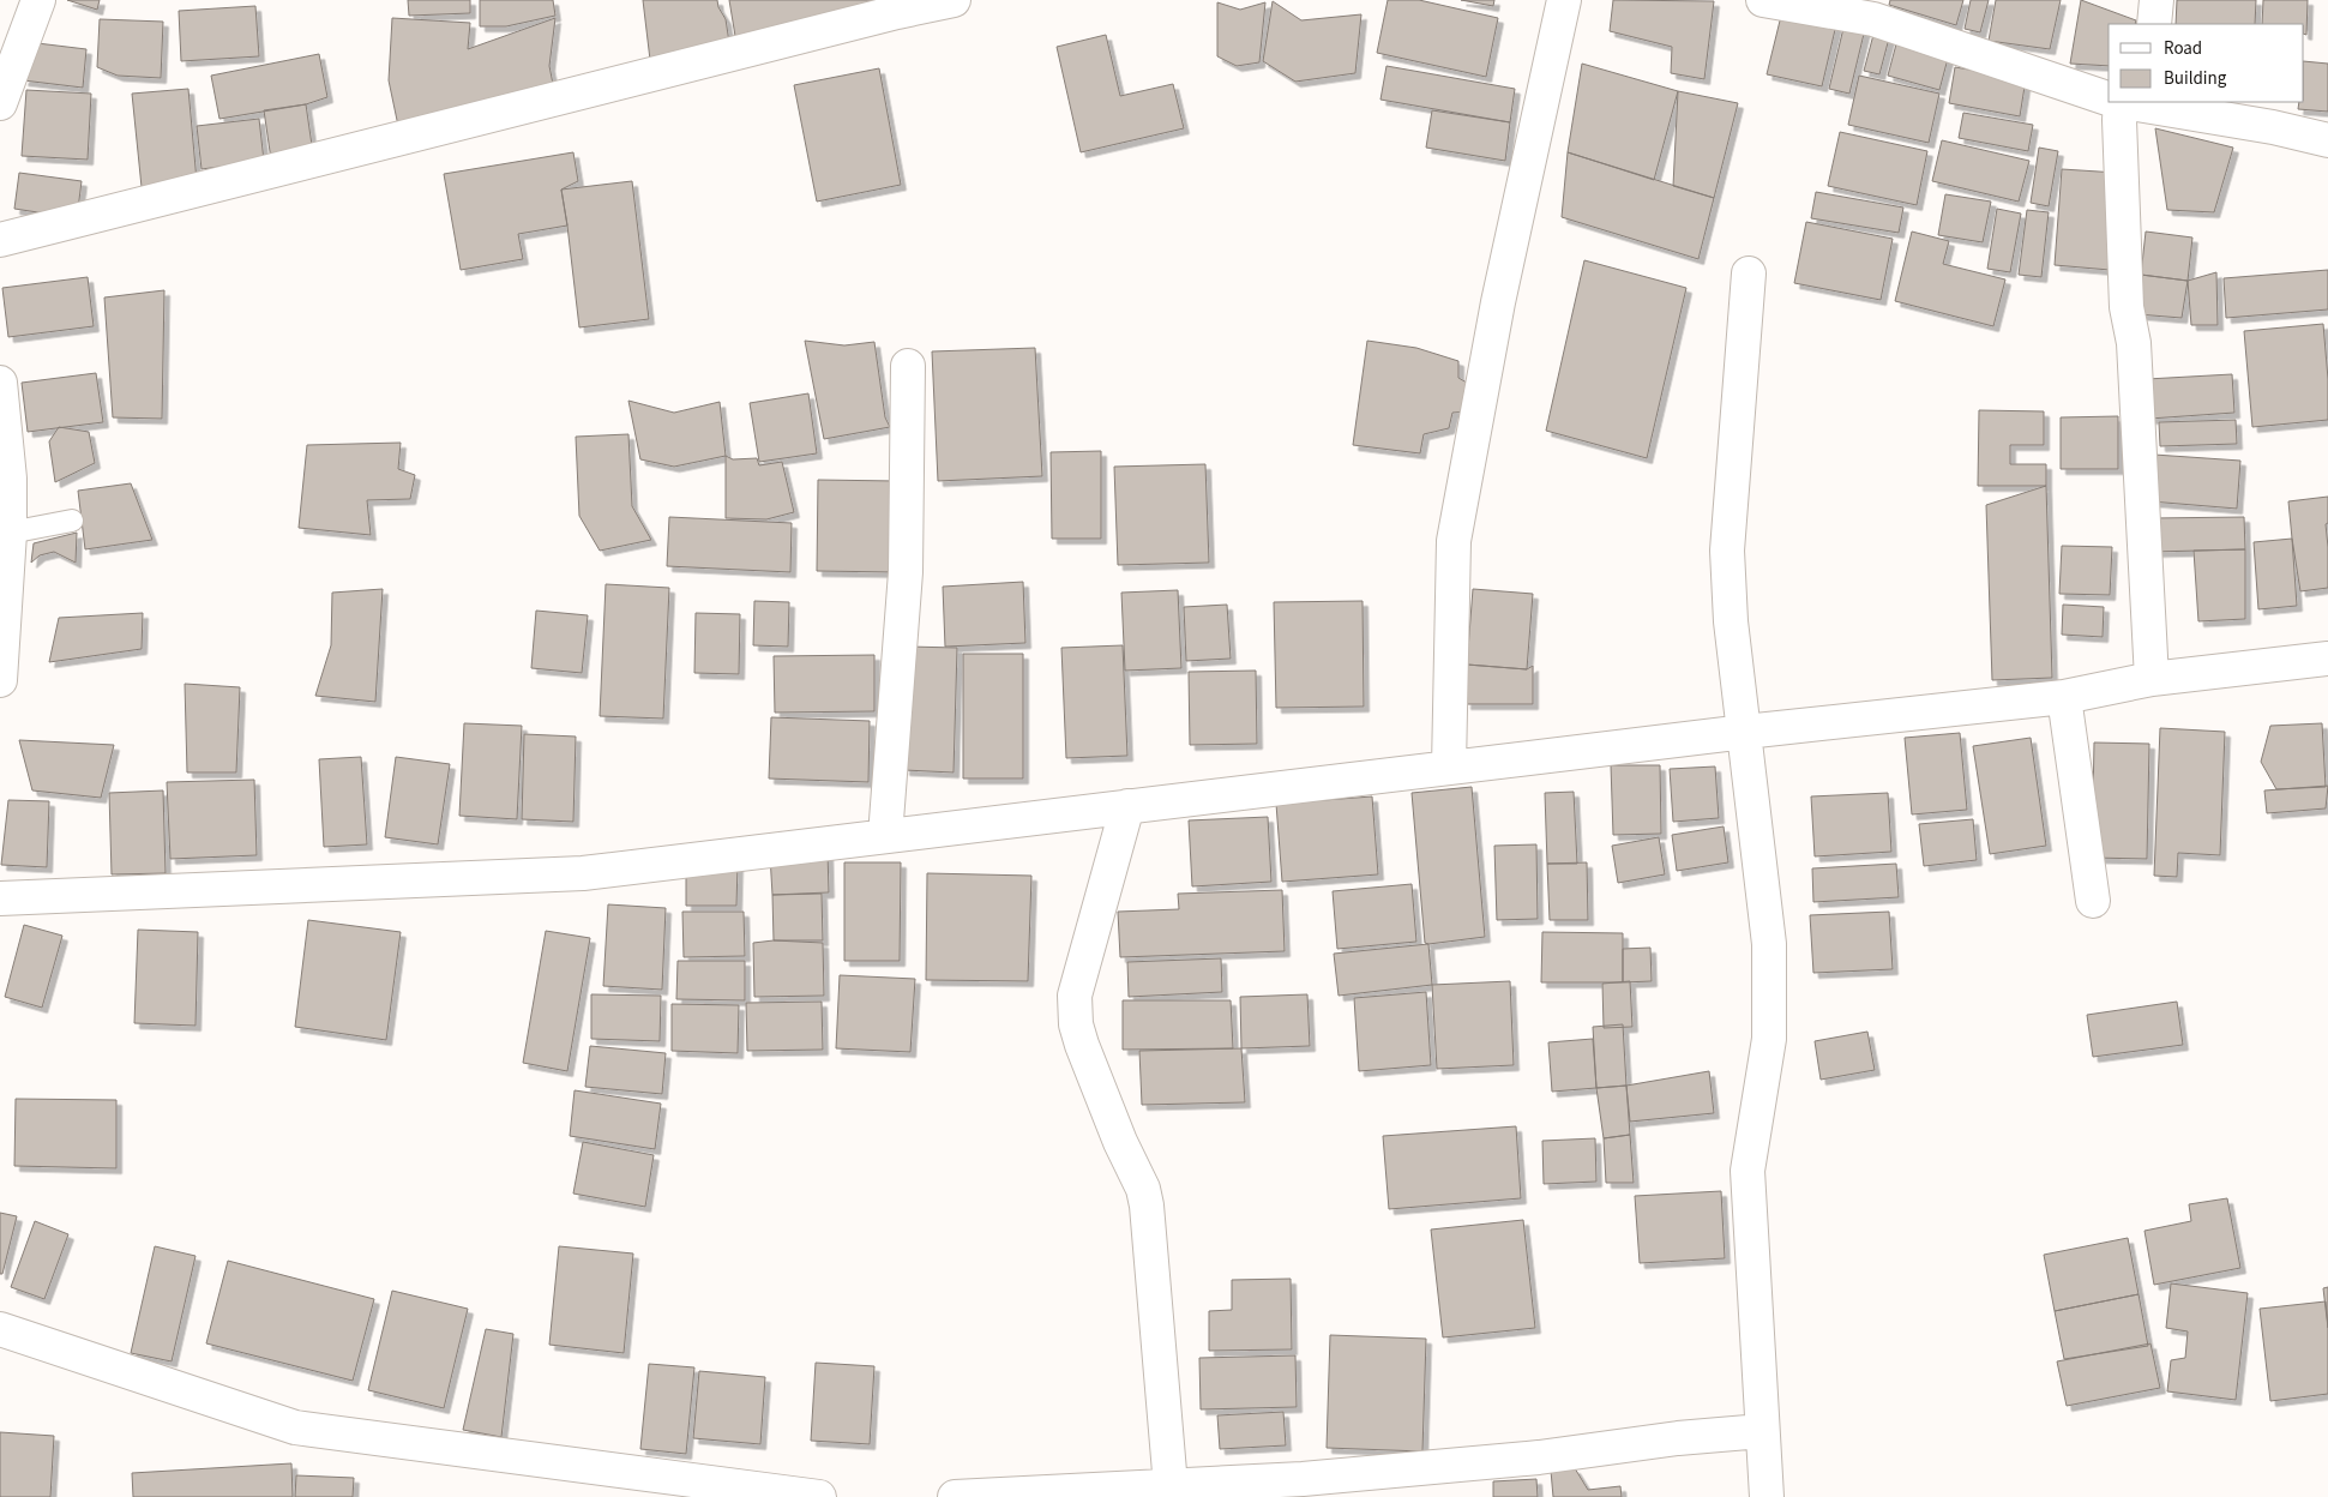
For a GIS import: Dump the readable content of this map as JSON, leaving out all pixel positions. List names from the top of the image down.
{
  "legend": ["Road", "Building"]
}
